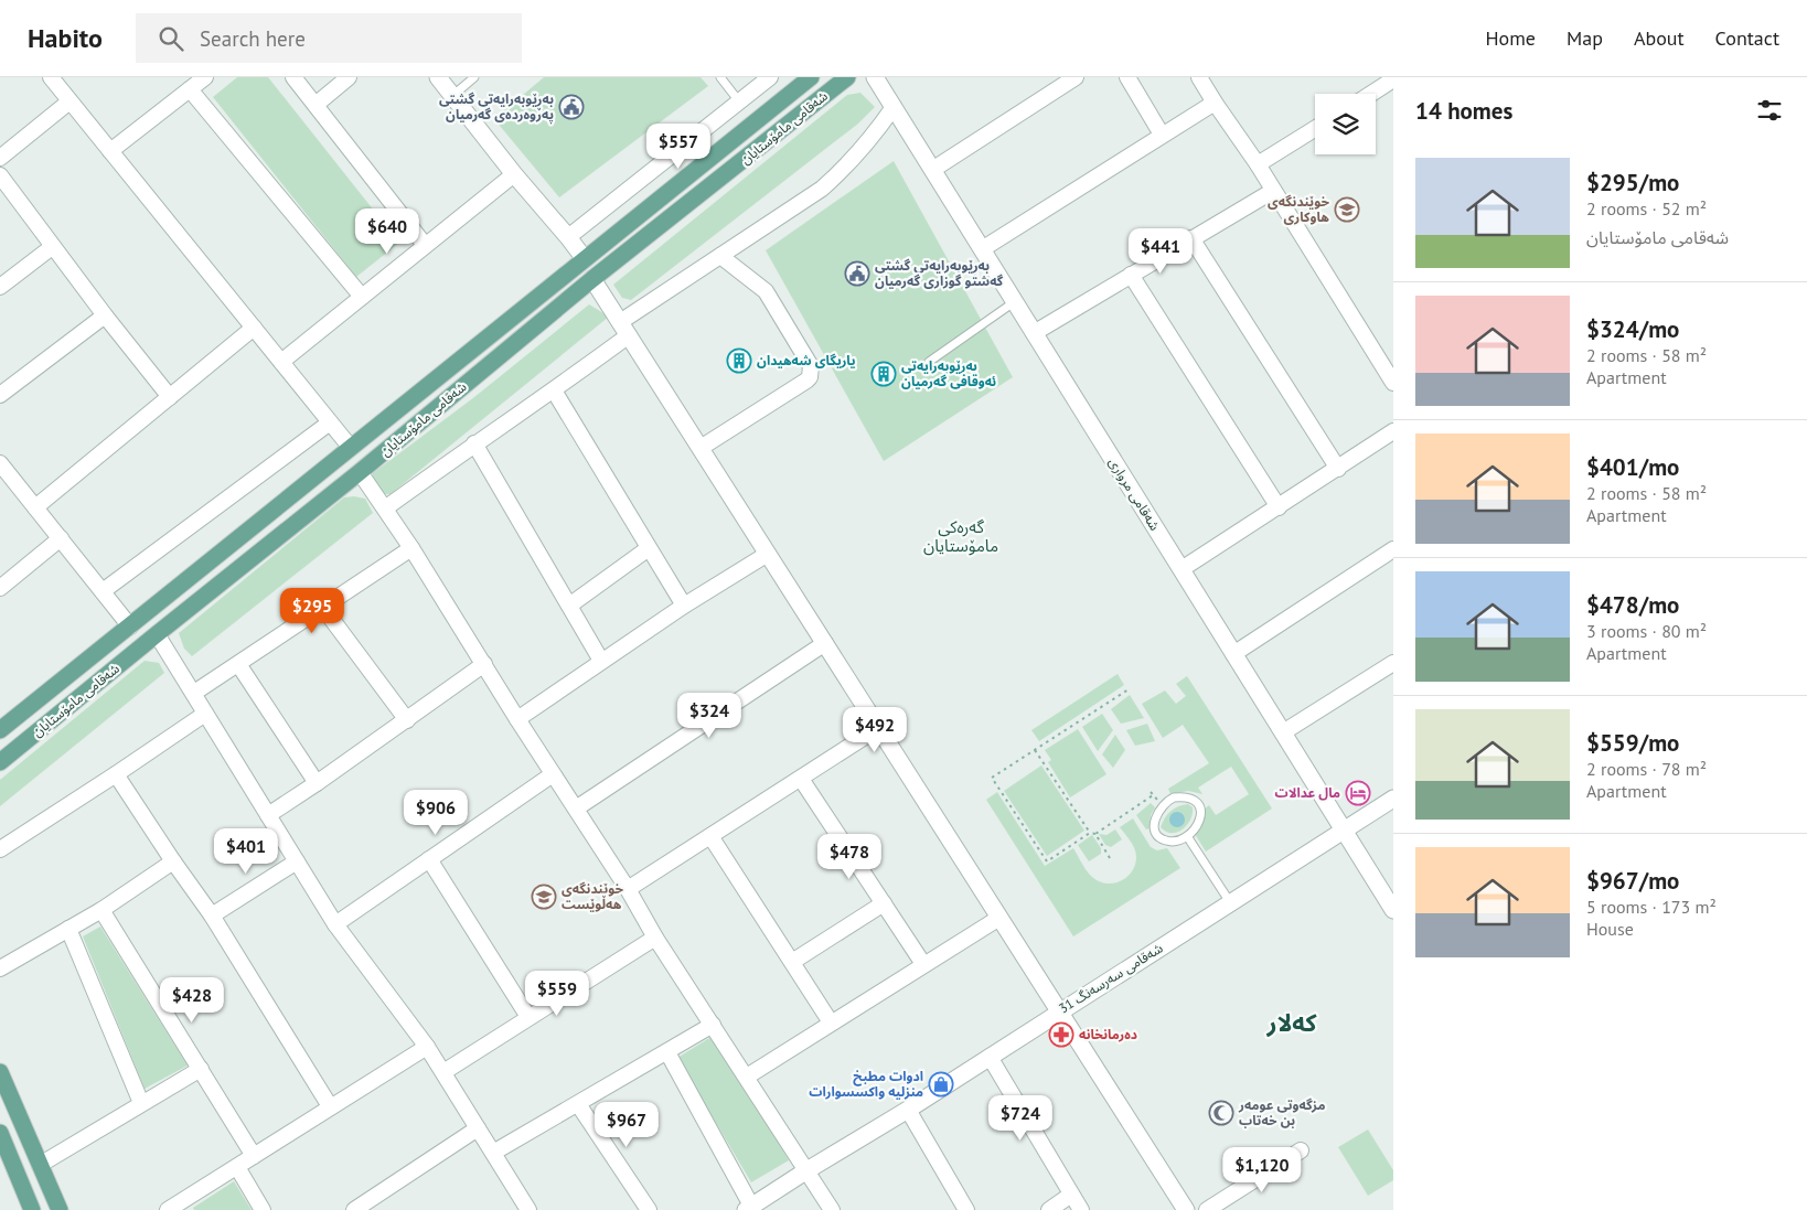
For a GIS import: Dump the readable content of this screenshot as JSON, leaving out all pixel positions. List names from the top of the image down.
{
  "streets": {
    "main road": ["شەقامی مامۆستایان"],
    "street": ["شەقامی مرواری", "شەقامی سەرسەنگ 31"]
  },
  "crossings": [
    ["شەقامی مرواری", "شەقامی سەرسەنگ 31"]
  ],
  "districts": ["گەرەکی مامۆستایان", "کەلار"],
  "places": {
    "public building": ["بەڕێوبەرایەتی گشتی پەروەردەی گەرمیان", "بەڕێوبەرایەتی گشتی گەشتو گوزاری گەرمیان"],
    "school or university": ["خوێندنگەی هاوکاری", "خوێندنگەی هەڵوێست"],
    "building": ["یاریگای شەهیدان", "بەڕێوبەرایەتی ئەوقافی گەرمیان"],
    "hotel": ["مال عدالات"],
    "pharmacy": ["دەرمانخانە"],
    "shop": ["ادوات مطبخ منزليه واكسسوارات"],
    "mosque": ["مزگەوتی عومەر بن خەتاب"]
  },
  "page": {
    "header": "Habito",
    "search": "Search here",
    "nav": [
      "Home",
      "Map",
      "About",
      "Contact"
    ],
    "heading": "14 homes",
    "price": [
      "$557",
      "$640",
      "$441",
      "$295",
      "$324",
      "$492",
      "$906",
      "$401",
      "$478",
      "$559",
      "$428",
      "$724",
      "$967",
      "$1,120"
    ],
    "list": [
      {
        "name": "$295/mo",
        "note": "2 rooms · 52 m² · شەقامی مامۆستایان"
      },
      {
        "name": "$324/mo",
        "note": "2 rooms · 58 m² · Apartment"
      },
      {
        "name": "$401/mo",
        "note": "2 rooms · 58 m² · Apartment"
      },
      {
        "name": "$478/mo",
        "note": "3 rooms · 80 m² · Apartment"
      },
      {
        "name": "$559/mo",
        "note": "2 rooms · 78 m² · Apartment"
      },
      {
        "name": "$967/mo",
        "note": "5 rooms · 173 m² · House"
      }
    ]
  }
}
